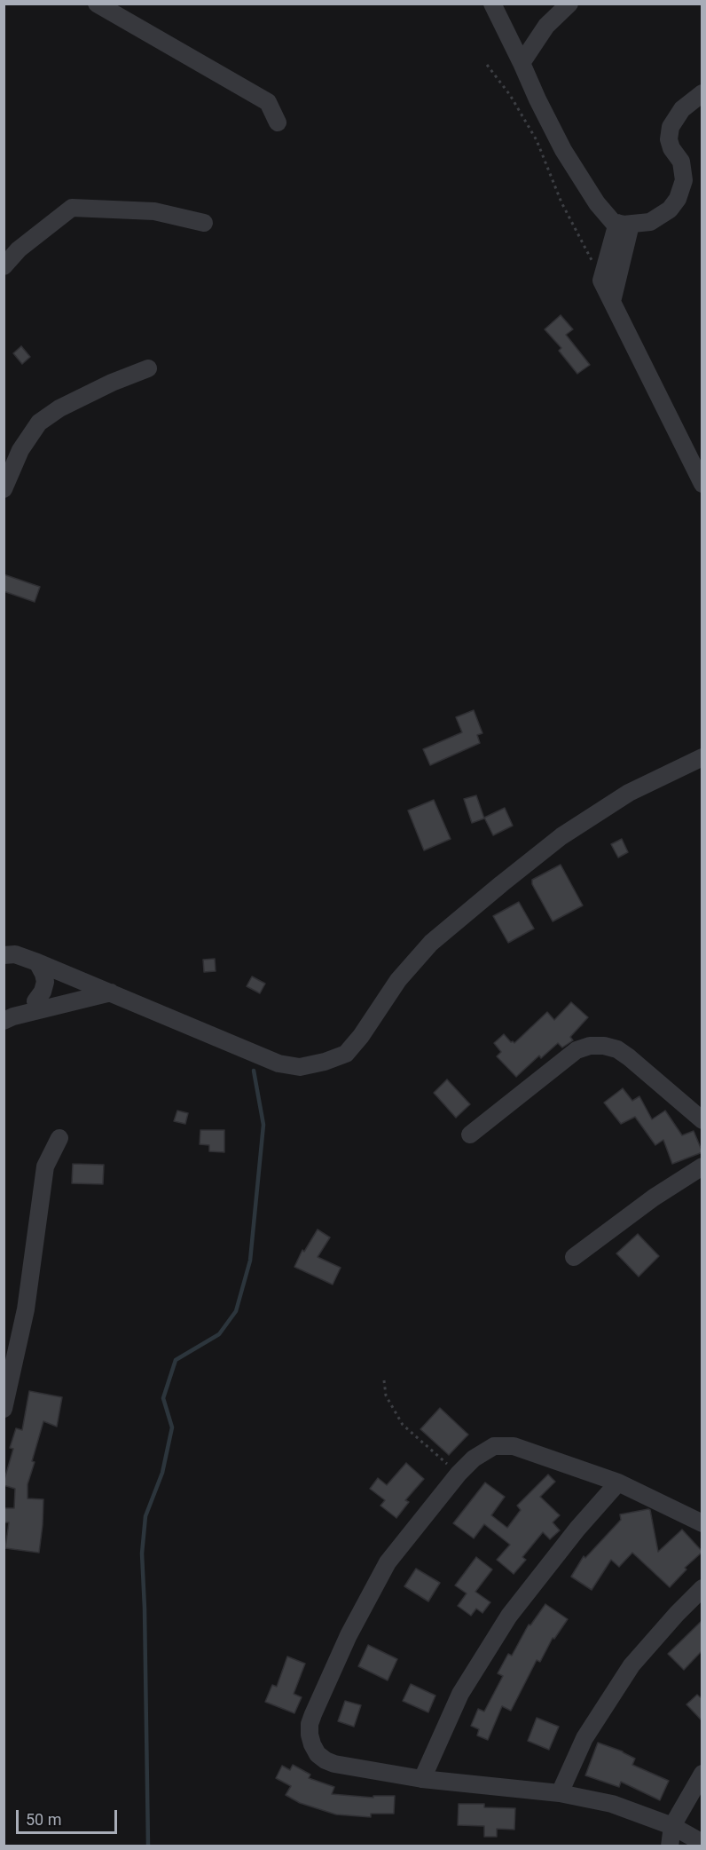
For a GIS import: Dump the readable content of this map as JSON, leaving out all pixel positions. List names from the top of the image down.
{
  "scale_bar": "50 m"
}
